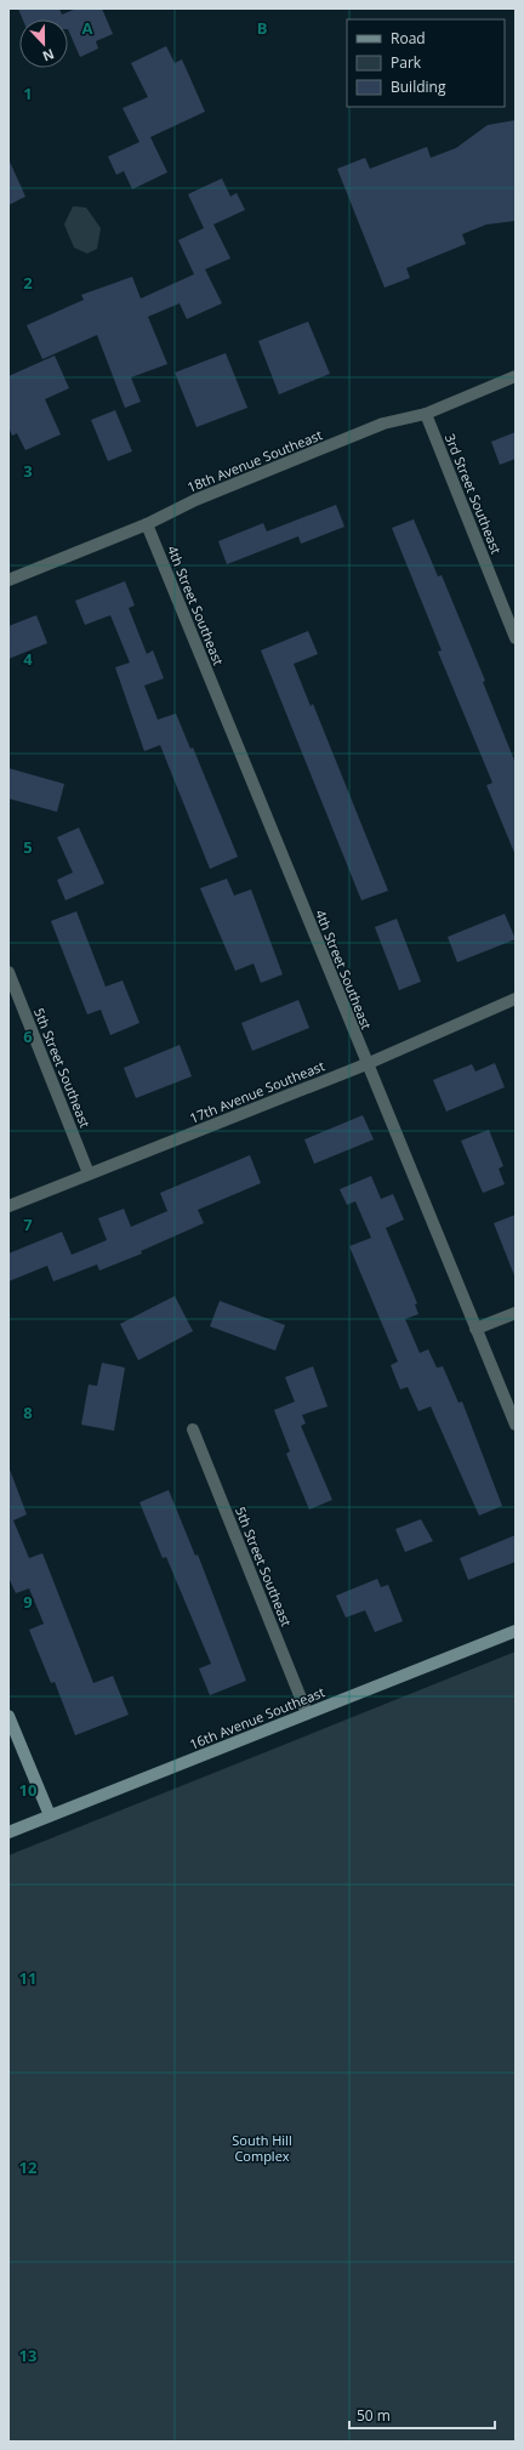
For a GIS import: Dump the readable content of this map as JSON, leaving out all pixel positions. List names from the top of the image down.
{
  "streets": {
    "street": [
      "18th Avenue Southeast",
      "3rd Street Southeast",
      "4th Street Southeast",
      "5th Street Southeast",
      "17th Avenue Southeast",
      "16th Avenue Southeast"
    ]
  },
  "crossings": [
    ["18th Avenue Southeast", "3rd Street Southeast"],
    ["18th Avenue Southeast", "4th Street Southeast"],
    ["4th Street Southeast", "17th Avenue Southeast"],
    ["5th Street Southeast", "17th Avenue Southeast"],
    ["5th Street Southeast", "16th Avenue Southeast"]
  ],
  "parks": ["South Hill Complex"],
  "legend": ["Road", "Park", "Building"],
  "scale_bar": "50 m",
  "north": "bottom",
  "grid": {
    "columns": ["A", "B"],
    "rows": [
      "1",
      "2",
      "3",
      "4",
      "5",
      "6",
      "7",
      "8",
      "9",
      "10",
      "11",
      "12",
      "13"
    ]
  }
}
